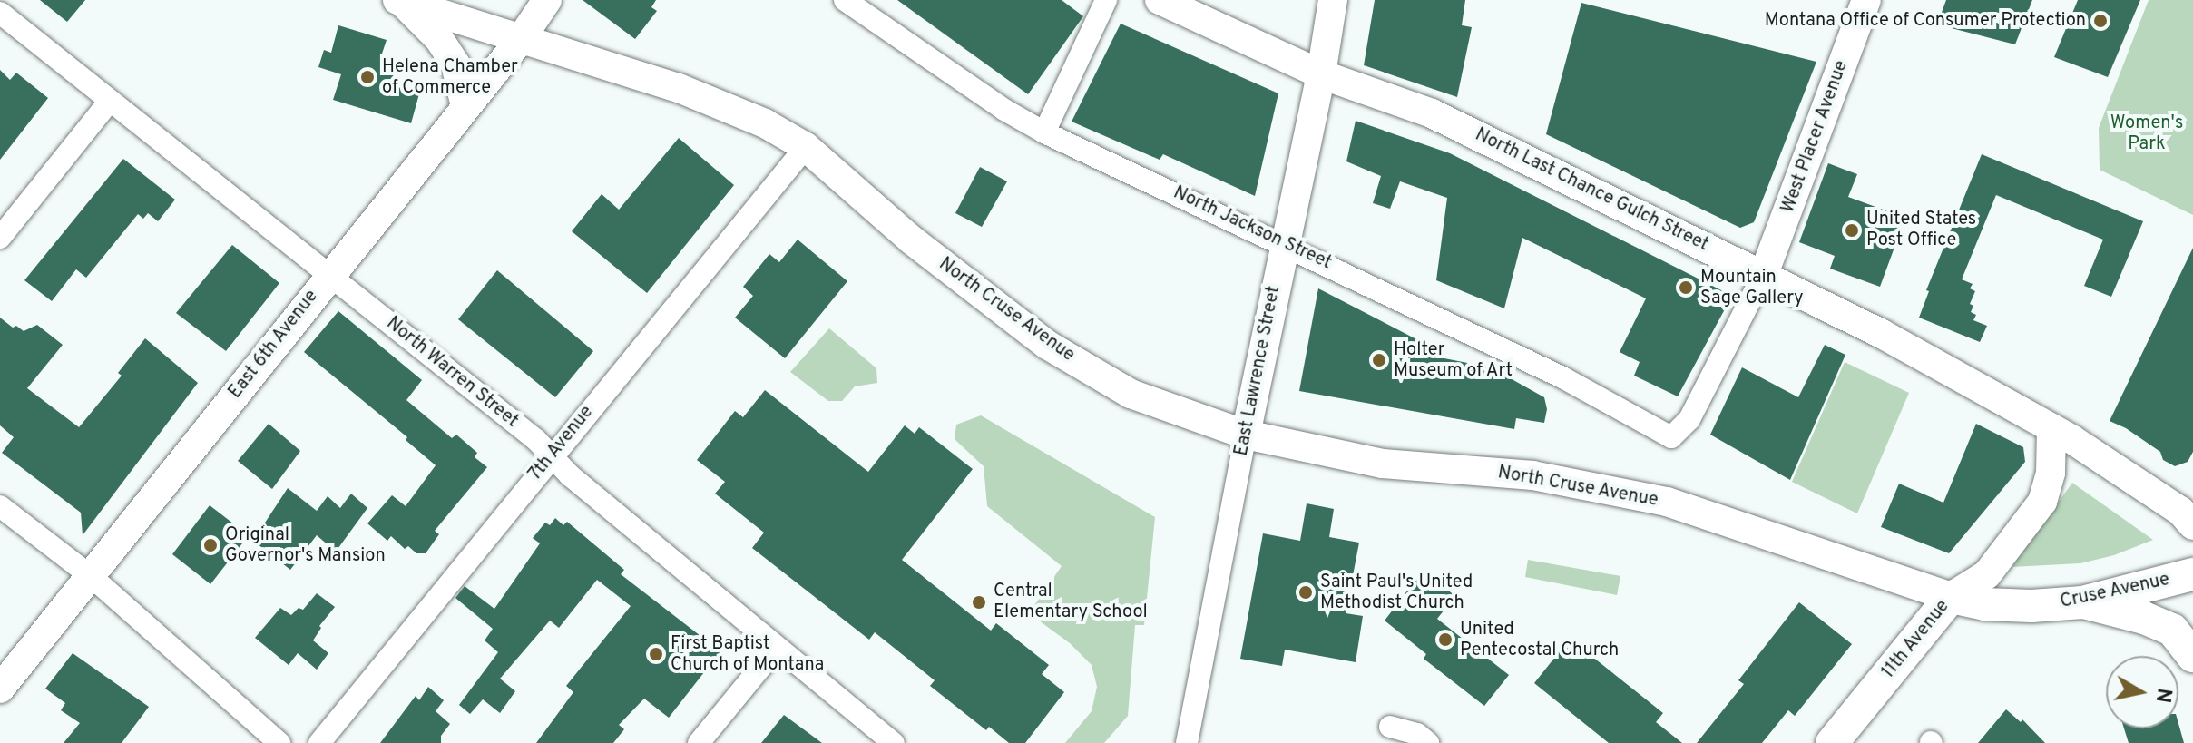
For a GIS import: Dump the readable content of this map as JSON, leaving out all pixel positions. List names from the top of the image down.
{
  "streets": {
    "main road": ["Cruse Avenue", "11th Avenue"],
    "street": [
      "West Placer Avenue",
      "North Last Chance Gulch Street",
      "North Jackson Street",
      "North Cruse Avenue",
      "East 6th Avenue",
      "East Lawrence Street",
      "North Warren Street",
      "7th Avenue"
    ]
  },
  "crossings": [
    ["West Placer Avenue", "North Last Chance Gulch Street"],
    ["West Placer Avenue", "North Jackson Street"],
    ["North Last Chance Gulch Street", "North Jackson Street"],
    ["North Last Chance Gulch Street", "East Lawrence Street"],
    ["North Last Chance Gulch Street", "11th Avenue"],
    ["North Jackson Street", "East Lawrence Street"],
    ["North Cruse Avenue", "East 6th Avenue"],
    ["North Cruse Avenue", "East Lawrence Street"],
    ["North Cruse Avenue", "7th Avenue"],
    ["North Cruse Avenue", "Cruse Avenue"],
    ["North Cruse Avenue", "11th Avenue"],
    ["East 6th Avenue", "North Warren Street"],
    ["North Warren Street", "7th Avenue"],
    ["Cruse Avenue", "11th Avenue"]
  ],
  "parks": ["Women's Park"],
  "places": [
    "Montana Office of Consumer Protection",
    "Helena Chamber of Commerce",
    "United States Post Office",
    "Mountain Sage Gallery",
    "Holter Museum of Art",
    "Original Governor's Mansion",
    "Saint Paul's United Methodist Church",
    "Central Elementary School",
    "United Pentecostal Church",
    "First Baptist Church of Montana"
  ],
  "north": "right"
}
